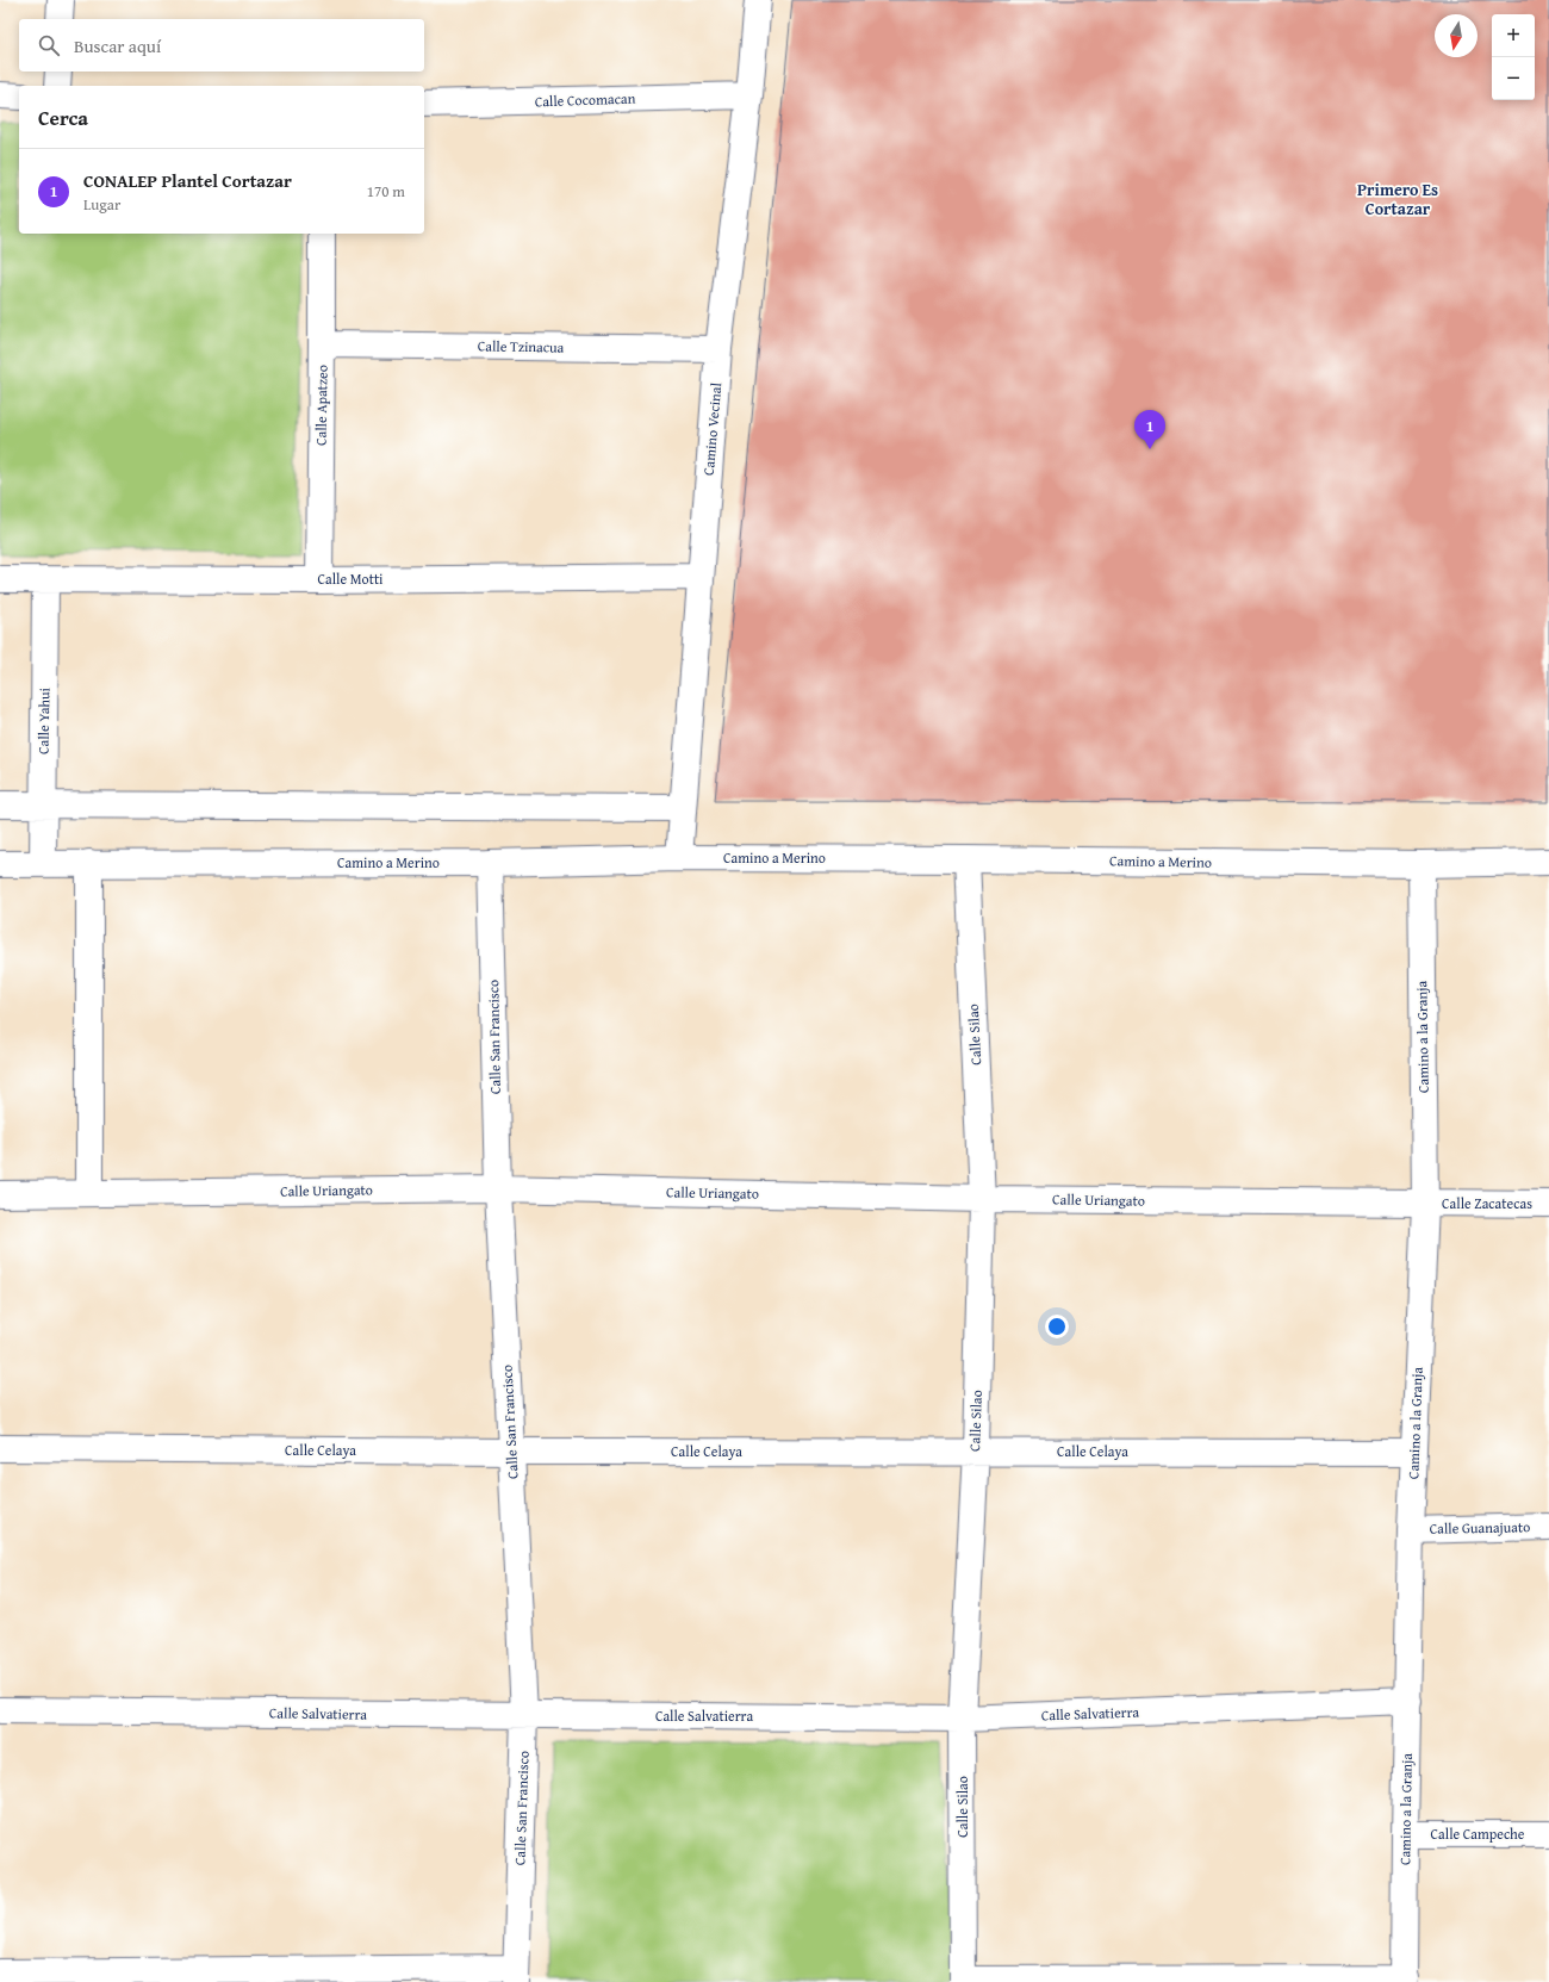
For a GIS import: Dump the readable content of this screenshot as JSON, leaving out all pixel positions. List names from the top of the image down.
{
  "streets": {
    "street": [
      "Calle Cocomacan",
      "Calle Tzinacua",
      "Calle Apatzeo",
      "Camino Vecinal",
      "Calle Motti",
      "Calle Yahui",
      "Camino a Merino",
      "Calle Silao",
      "Calle San Francisco",
      "Camino a la Granja",
      "Calle Uriangato",
      "Calle Zacatecas",
      "Calle Celaya",
      "Calle Guanajuato",
      "Calle Salvatierra",
      "Calle Campeche"
    ]
  },
  "crossings": [
    ["Calle Cocomacan", "Camino Vecinal"],
    ["Calle Tzinacua", "Calle Apatzeo"],
    ["Calle Tzinacua", "Camino Vecinal"],
    ["Calle Apatzeo", "Calle Motti"],
    ["Camino Vecinal", "Calle Motti"],
    ["Camino Vecinal", "Camino a Merino"],
    ["Calle Motti", "Calle Yahui"],
    ["Calle Yahui", "Camino a Merino"],
    ["Camino a Merino", "Calle Silao"],
    ["Camino a Merino", "Calle San Francisco"],
    ["Camino a Merino", "Camino a la Granja"],
    ["Calle Silao", "Calle Uriangato"],
    ["Calle Silao", "Calle Celaya"],
    ["Calle Silao", "Calle Salvatierra"],
    ["Calle San Francisco", "Calle Uriangato"],
    ["Calle San Francisco", "Calle Celaya"],
    ["Calle San Francisco", "Calle Salvatierra"],
    ["Camino a la Granja", "Calle Uriangato"],
    ["Camino a la Granja", "Calle Zacatecas"],
    ["Camino a la Granja", "Calle Celaya"],
    ["Camino a la Granja", "Calle Guanajuato"],
    ["Camino a la Granja", "Calle Salvatierra"],
    ["Camino a la Granja", "Calle Campeche"],
    ["Calle Uriangato", "Calle Zacatecas"]
  ],
  "districts": ["Primero Es Cortazar"],
  "north": "bottom",
  "page": {
    "map_buttons": ["+", "−"],
    "search": "Buscar aquí",
    "heading": "Cerca",
    "list": [
      {
        "mark": "1",
        "name": "CONALEP Plantel Cortazar",
        "note": "Lugar",
        "value": "170 m"
      }
    ],
    "pins": "1"
  }
}
